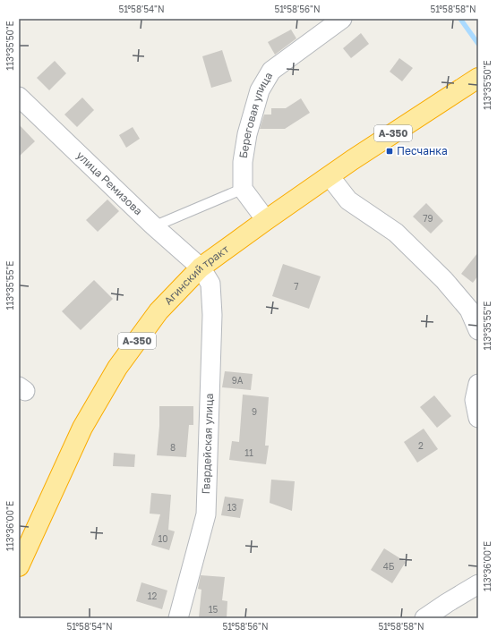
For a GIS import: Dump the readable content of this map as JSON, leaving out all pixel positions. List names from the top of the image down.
{
  "streets": {
    "highway": ["А-350", "Агинский тракт"],
    "street": ["Береговая улица", "улица Ремизова", "Гвардейская улица"]
  },
  "crossings": [
    ["улица Ремизова", "Агинский тракт"],
    ["улица Ремизова", "Гвардейская улица"],
    ["Агинский тракт", "Гвардейская улица"]
  ],
  "places": {
    "transit": ["Песчанка"]
  },
  "house_numbers": [
    "79",
    "7",
    "9А",
    "9",
    "2",
    "8",
    "11",
    "13",
    "10",
    "4Б",
    "12",
    "15"
  ],
  "coordinates": [
    "51°58'54\"N",
    "51°58'56\"N",
    "51°58'58\"N",
    "113°35'50\"E",
    "113°35'55\"E",
    "113°36'00\"E"
  ]
}
